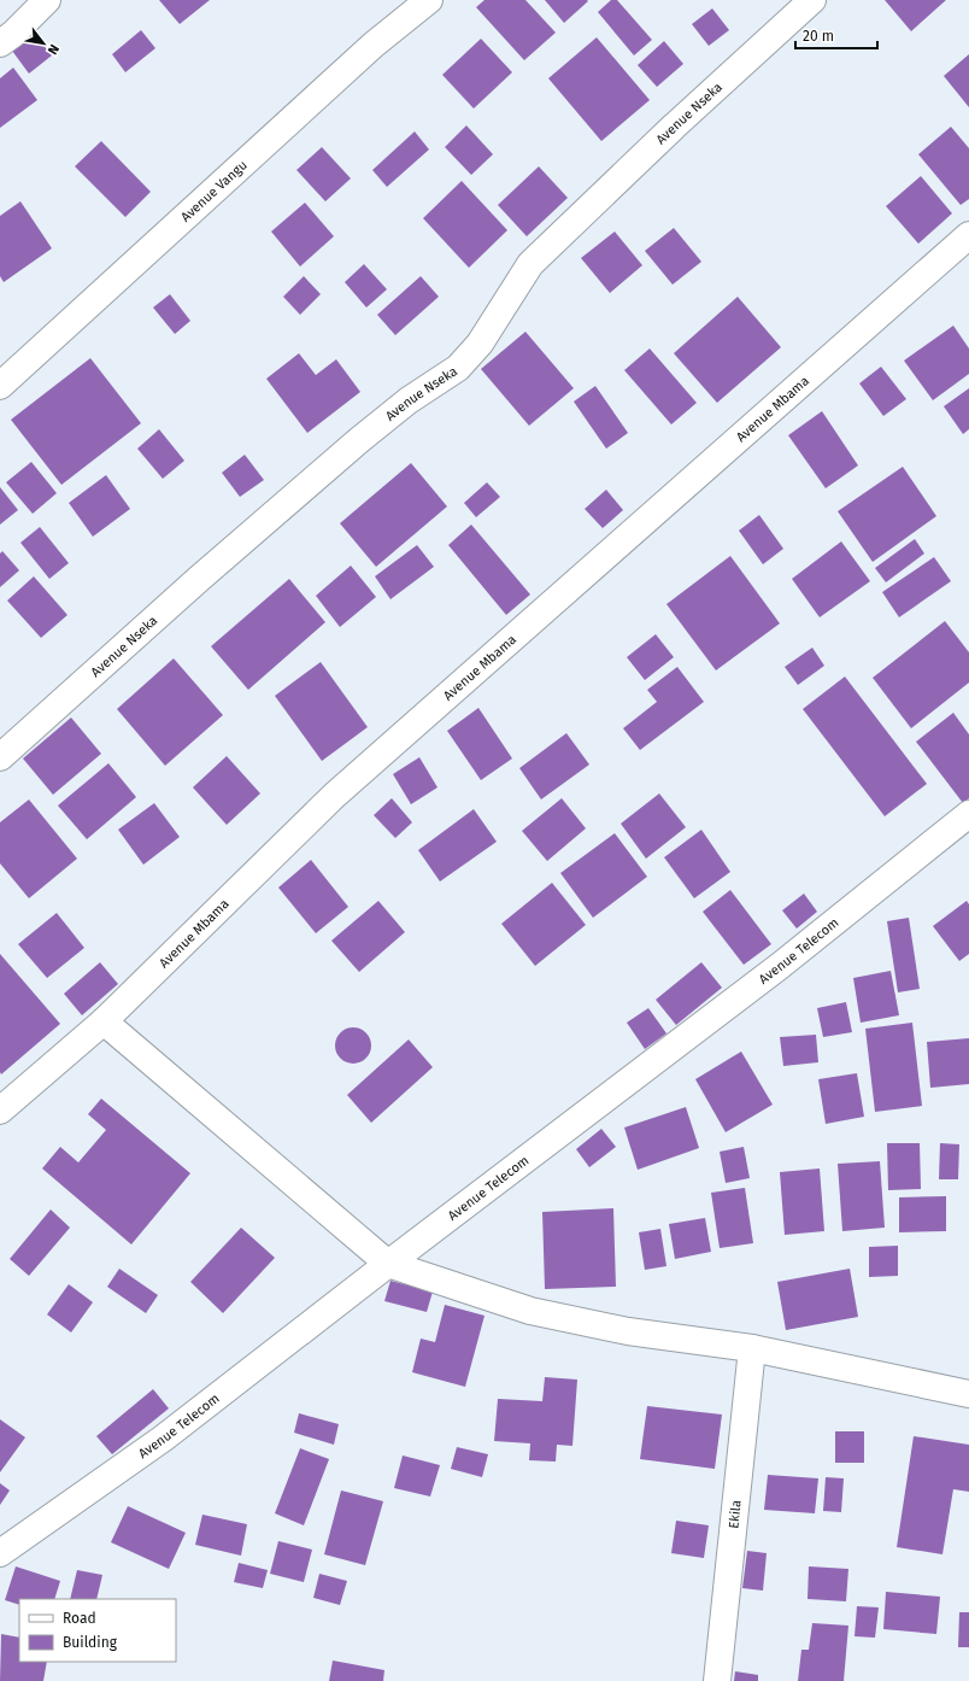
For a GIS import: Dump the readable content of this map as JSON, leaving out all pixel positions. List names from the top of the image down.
{
  "streets": {
    "street": [
      "Avenue Nseka",
      "Avenue Vangu",
      "Avenue Mbama",
      "Avenue Telecom",
      "Ekila"
    ]
  },
  "legend": ["Road", "Building"],
  "scale_bar": "20 m",
  "north": "bottom right"
}
